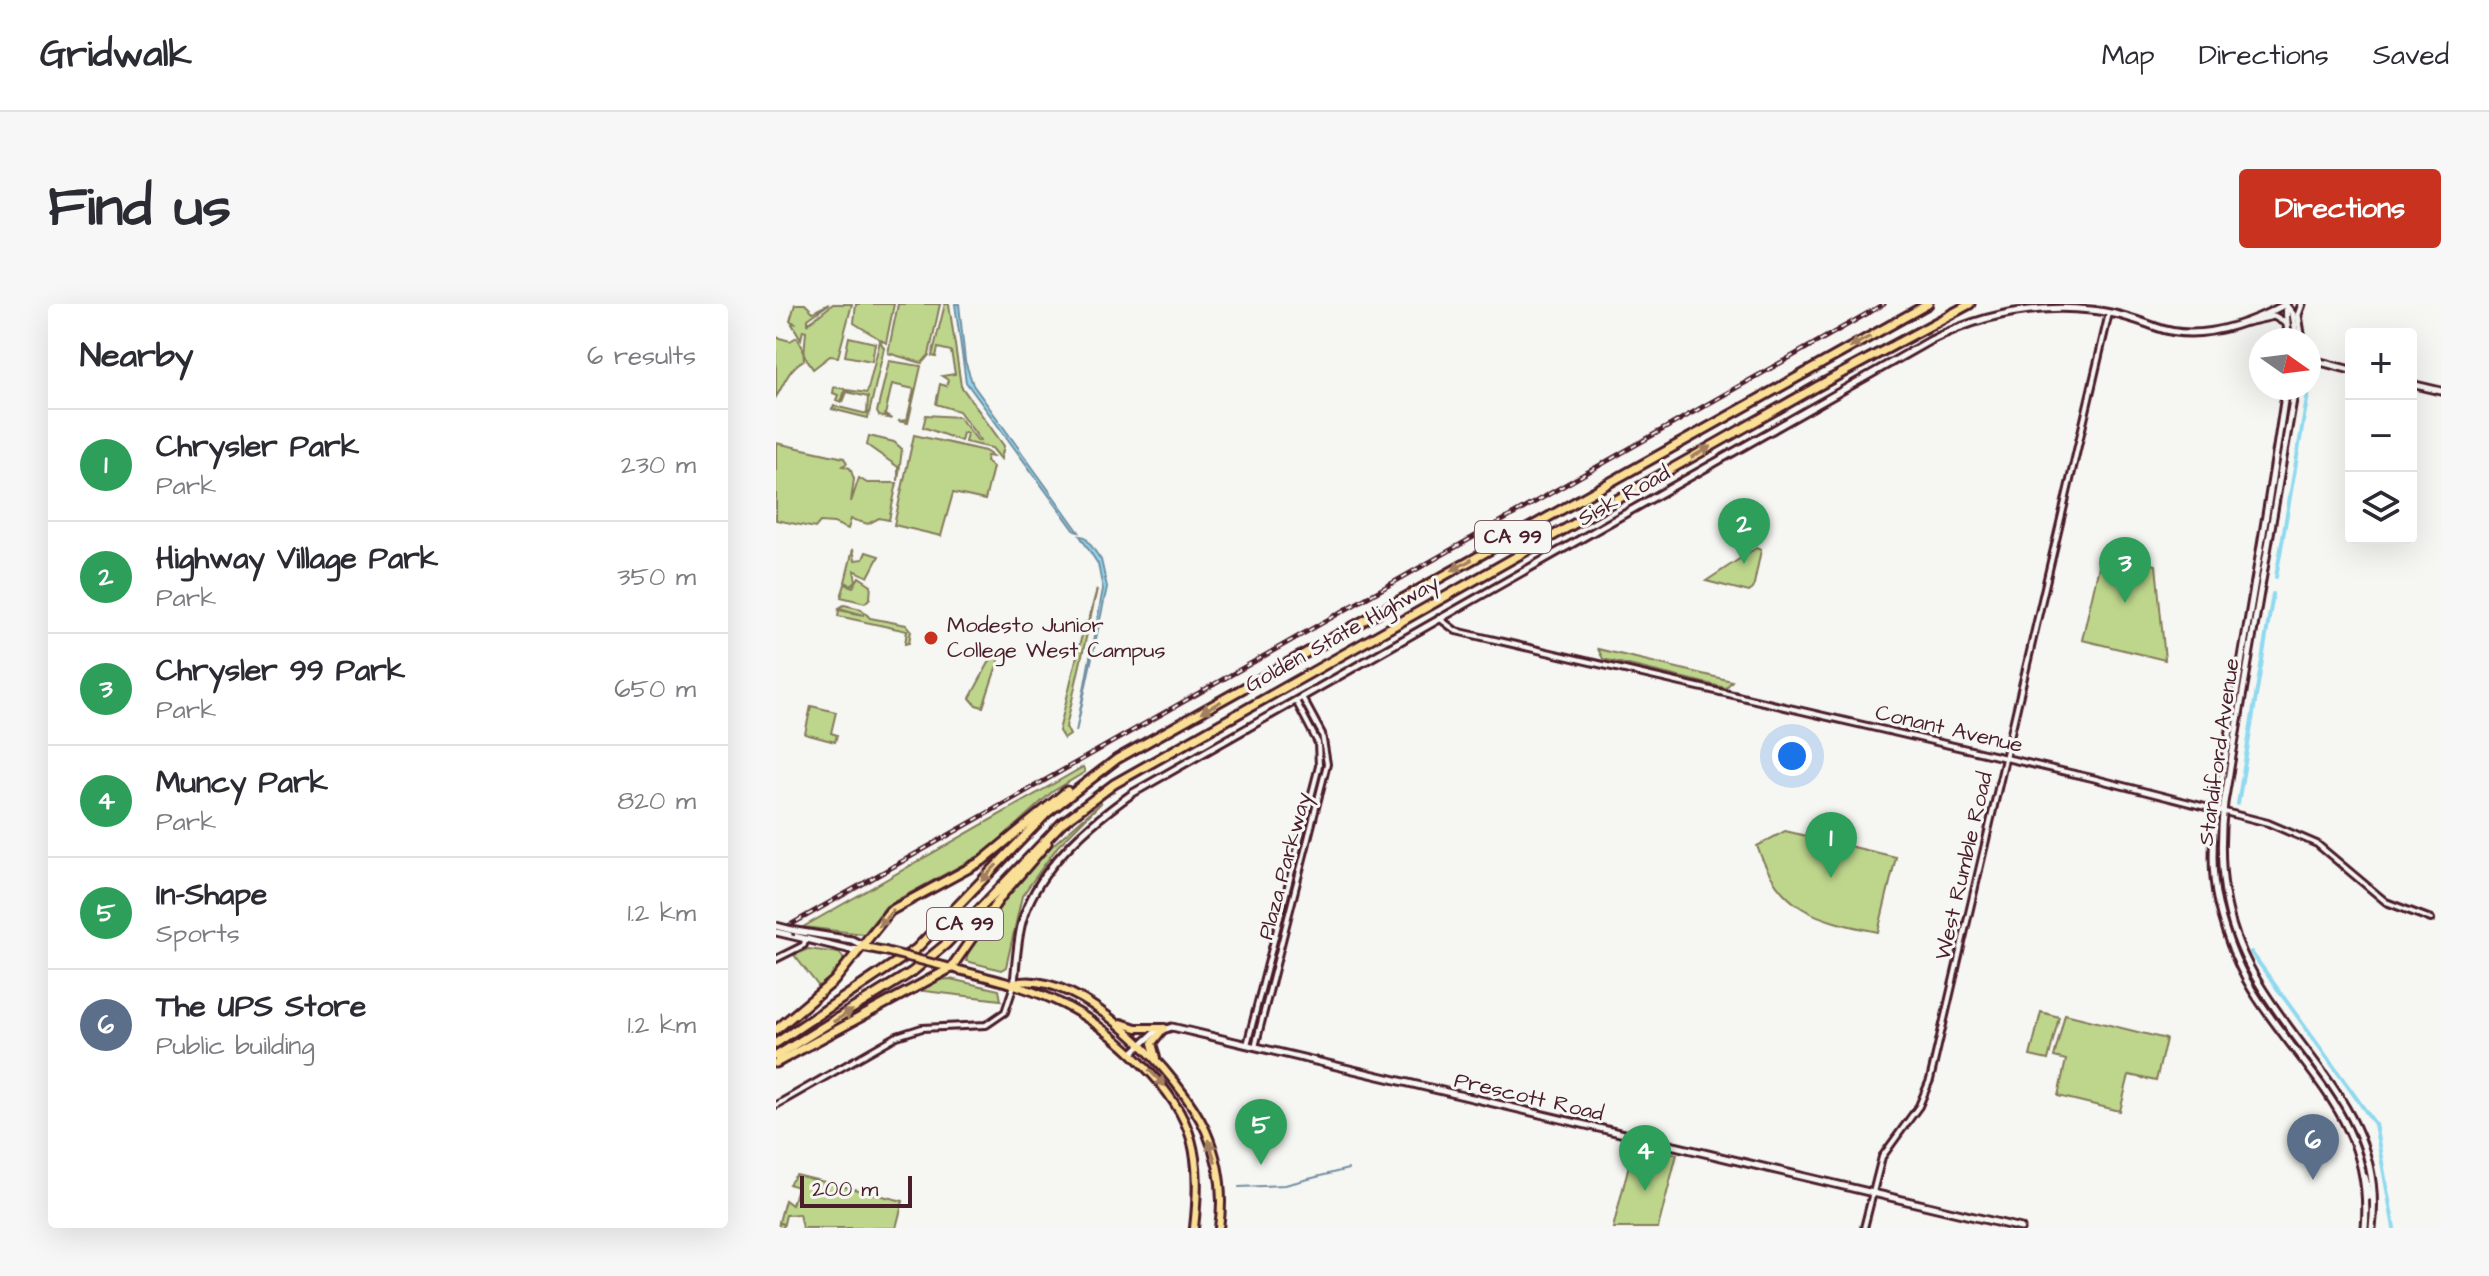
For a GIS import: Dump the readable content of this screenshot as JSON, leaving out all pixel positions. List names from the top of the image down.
{
  "streets": {
    "highway": ["CA 99", "Golden State Highway"],
    "main road": ["Sisk Road", "Standiford Avenue", "Prescott Road"],
    "street": ["Conant Avenue", "Plaza Parkway", "West Rumble Road"]
  },
  "crossings": [
    ["Sisk Road", "Conant Avenue"],
    ["Sisk Road", "Plaza Parkway"],
    ["Sisk Road", "West Rumble Road"],
    ["Conant Avenue", "Standiford Avenue"],
    ["Conant Avenue", "West Rumble Road"],
    ["Plaza Parkway", "Prescott Road"],
    ["West Rumble Road", "Prescott Road"]
  ],
  "places": ["Modesto Junior College West Campus"],
  "scale_bar": "200 m",
  "north": "right",
  "page": {
    "header": "Gridwalk",
    "nav": ["Map", "Directions", "Saved"],
    "title": "Find us",
    "buttons": "Directions",
    "heading": ["Nearby", "6 results"],
    "map_buttons": ["+", "−"],
    "list": [
      {
        "mark": "1",
        "name": "Chrysler Park",
        "note": "Park",
        "value": "230 m"
      },
      {
        "mark": "2",
        "name": "Highway Village Park",
        "note": "Park",
        "value": "350 m"
      },
      {
        "mark": "3",
        "name": "Chrysler 99 Park",
        "note": "Park",
        "value": "650 m"
      },
      {
        "mark": "4",
        "name": "Muncy Park",
        "note": "Park",
        "value": "820 m"
      },
      {
        "mark": "5",
        "name": "In-Shape",
        "note": "Sports",
        "value": "1.2 km"
      },
      {
        "mark": "6",
        "name": "The UPS Store",
        "note": "Public building",
        "value": "1.2 km"
      }
    ],
    "pins": [
      "2",
      "3",
      "1",
      "5",
      "6",
      "4"
    ],
    "scale": "200 m"
  }
}
